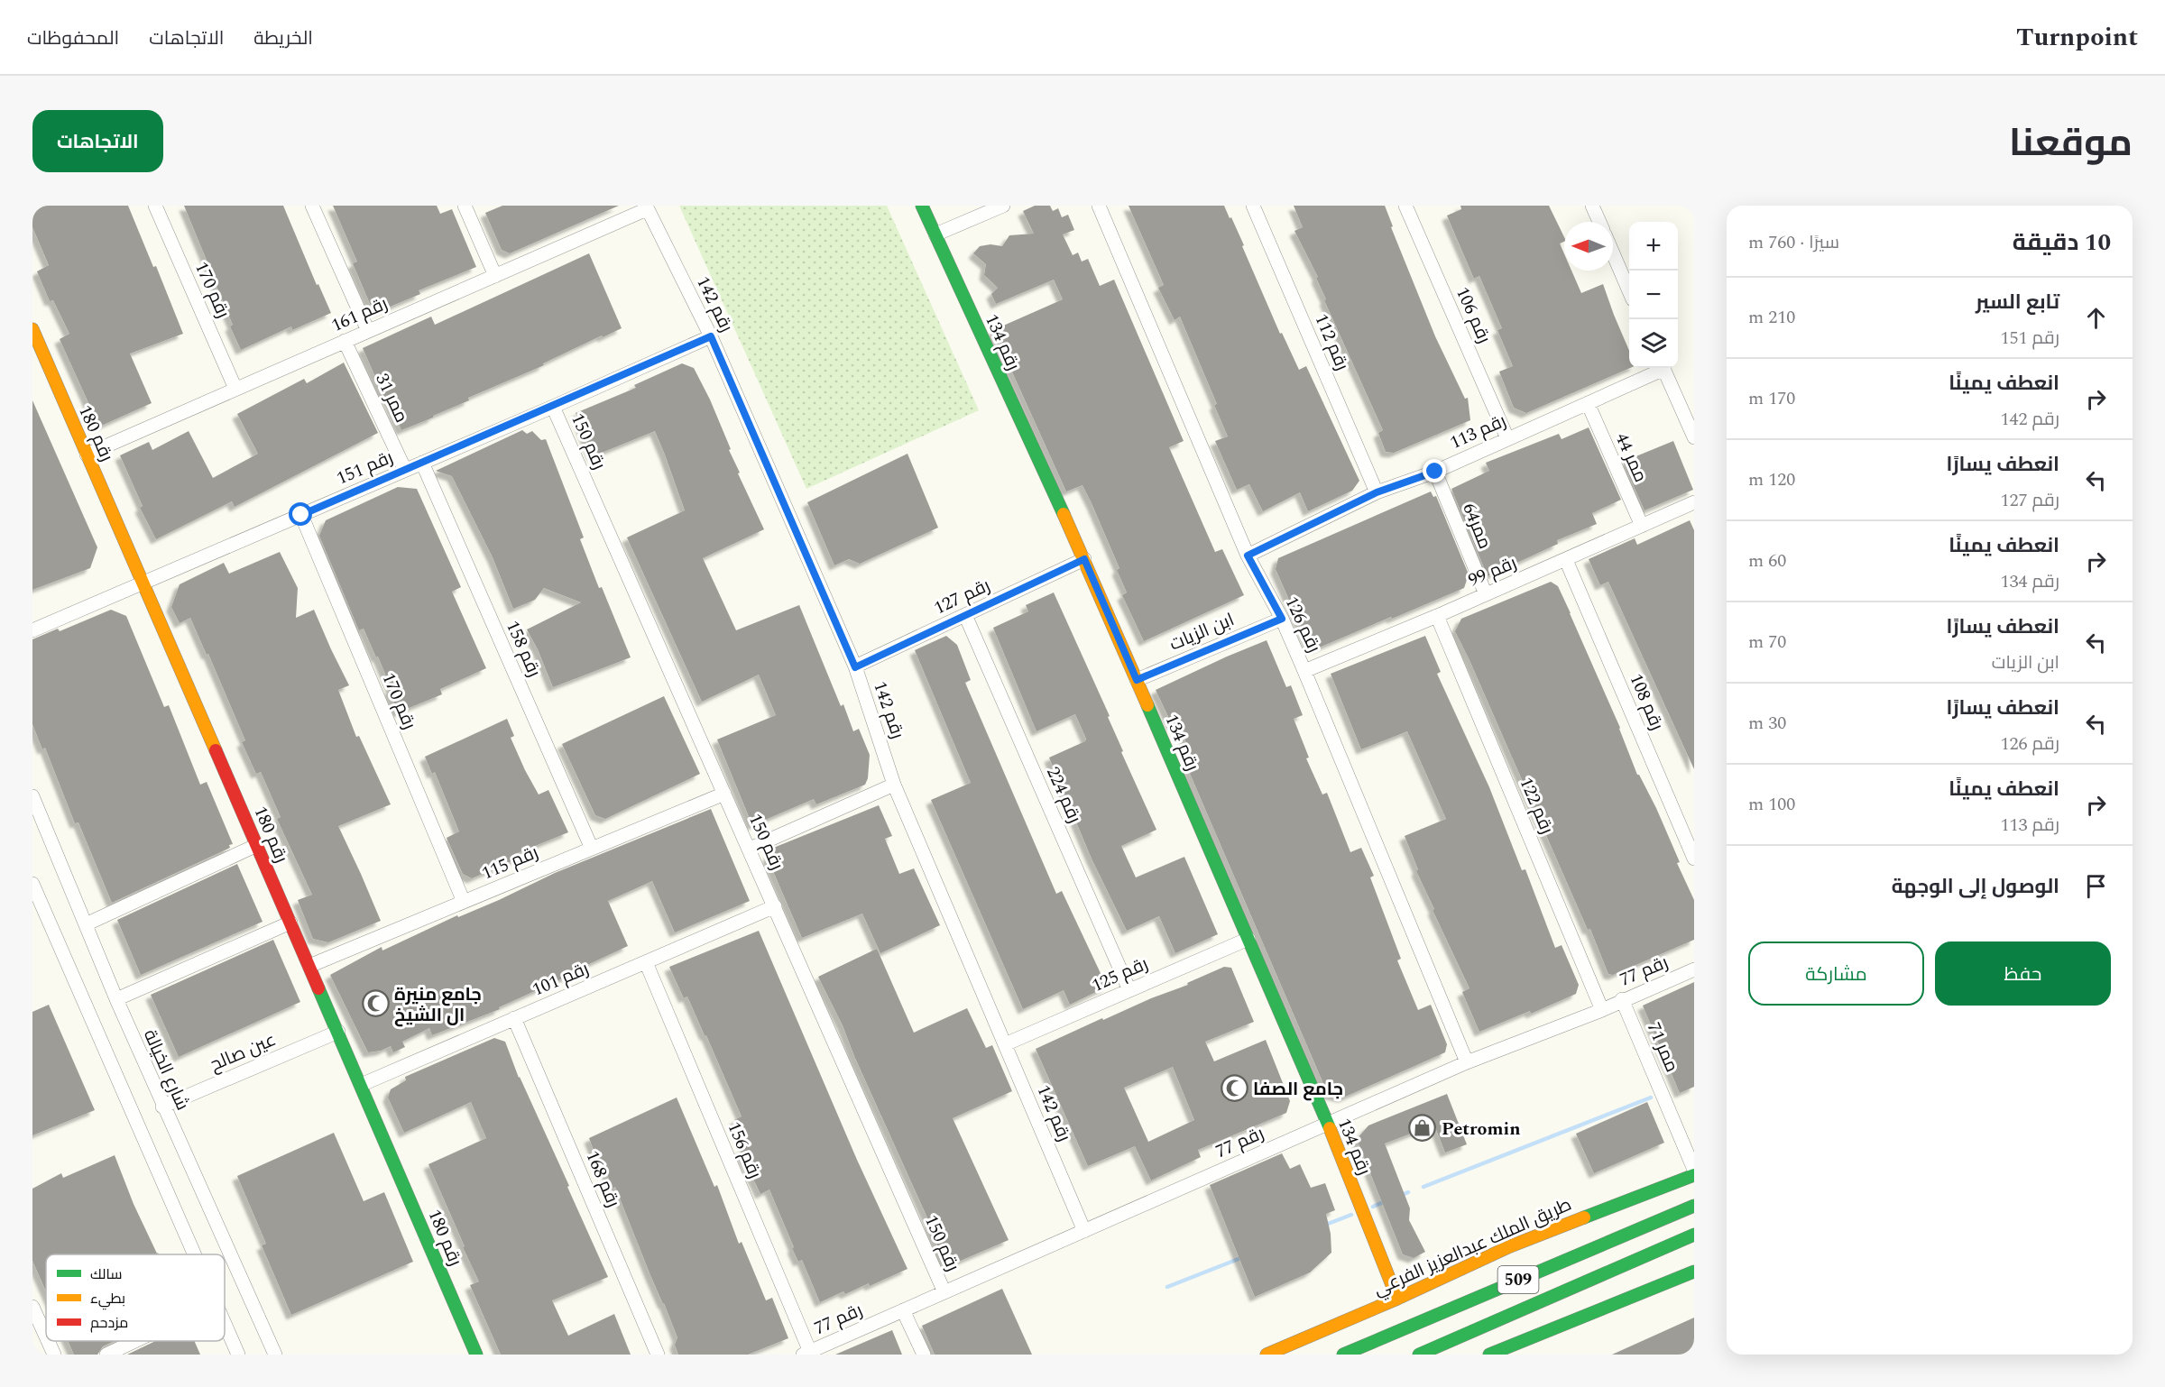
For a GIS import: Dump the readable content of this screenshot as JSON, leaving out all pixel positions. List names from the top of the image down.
{
  "streets": {
    "street": [
      "رقم 170",
      "رقم 142",
      "رقم 161",
      "رقم 106",
      "رقم 134",
      "رقم 112",
      "ممر 31",
      "رقم 113",
      "رقم 180",
      "رقم 150",
      "ممر 44",
      "رقم 151",
      "ممر64",
      "رقم 99",
      "رقم 127",
      "رقم 126",
      "ابن الزيات",
      "رقم 158",
      "رقم 108",
      "رقم 224",
      "رقم 122",
      "رقم 115",
      "رقم 77",
      "رقم 125",
      "رقم 101",
      "ممر 71",
      "عين صالح",
      "شارع الخيالة",
      "رقم 156",
      "رقم 168",
      "طريق الملك عبدالعزيز الفرعي",
      "509"
    ]
  },
  "crossings": [
    ["رقم 170", "رقم 161"],
    ["رقم 170", "رقم 151"],
    ["رقم 170", "رقم 115"],
    ["رقم 142", "رقم 161"],
    ["رقم 142", "رقم 151"],
    ["رقم 142", "رقم 127"],
    ["رقم 142", "رقم 77"],
    ["رقم 142", "رقم 125"],
    ["رقم 161", "ممر 31"],
    ["رقم 161", "رقم 180"],
    ["رقم 106", "رقم 113"],
    ["رقم 134", "رقم 127"],
    ["رقم 134", "ابن الزيات"],
    ["رقم 134", "رقم 77"],
    ["رقم 134", "رقم 125"],
    ["رقم 134", "طريق الملك عبدالعزيز الفرعي"],
    ["رقم 112", "رقم 113"],
    ["ممر 31", "رقم 151"],
    ["رقم 113", "ممر 44"],
    ["رقم 113", "ممر64"],
    ["رقم 113", "رقم 126"],
    ["رقم 180", "رقم 151"],
    ["رقم 180", "رقم 115"],
    ["رقم 180", "رقم 101"],
    ["رقم 180", "عين صالح"],
    ["رقم 150", "رقم 151"],
    ["رقم 150", "رقم 115"],
    ["رقم 150", "رقم 77"],
    ["رقم 150", "رقم 101"],
    ["ممر 44", "رقم 99"],
    ["رقم 151", "رقم 158"],
    ["ممر64", "رقم 99"],
    ["رقم 99", "رقم 126"],
    ["رقم 99", "رقم 108"],
    ["رقم 99", "رقم 122"],
    ["رقم 127", "رقم 224"],
    ["رقم 126", "ابن الزيات"],
    ["رقم 126", "رقم 77"],
    ["رقم 158", "رقم 115"],
    ["رقم 224", "رقم 125"],
    ["رقم 122", "رقم 77"],
    ["رقم 77", "ممر 71"],
    ["رقم 77", "رقم 156"],
    ["رقم 101", "رقم 156"],
    ["رقم 101", "رقم 168"],
    ["عين صالح", "شارع الخيالة"]
  ],
  "places": {
    "mosque": ["جامع منيرة ال الشيخ", "جامع الصفا"],
    "shop": ["Petromin"]
  },
  "legend": ["سالك", "بطيء", "مزدحم"],
  "north": "left",
  "page": {
    "header": "Turnpoint",
    "nav": ["الخريطة", "الاتجاهات", "المحفوظات"],
    "title": "موقعنا",
    "buttons": [
      "الاتجاهات",
      ["حفظ", "مشاركة"]
    ],
    "heading": ["10 دقيقة", "سيرًا · 760 m"],
    "map_buttons": ["+", "−"],
    "list": [
      ["تابع السير", "رقم 151", "210 m"],
      ["انعطف يمينًا", "رقم 142", "170 m"],
      ["انعطف يسارًا", "رقم 127", "120 m"],
      ["انعطف يمينًا", "رقم 134", "60 m"],
      ["انعطف يسارًا", "ابن الزيات", "70 m"],
      ["انعطف يسارًا", "رقم 126", "30 m"],
      ["انعطف يمينًا", "رقم 113", "100 m"],
      "الوصول إلى الوجهة"
    ]
  }
}
